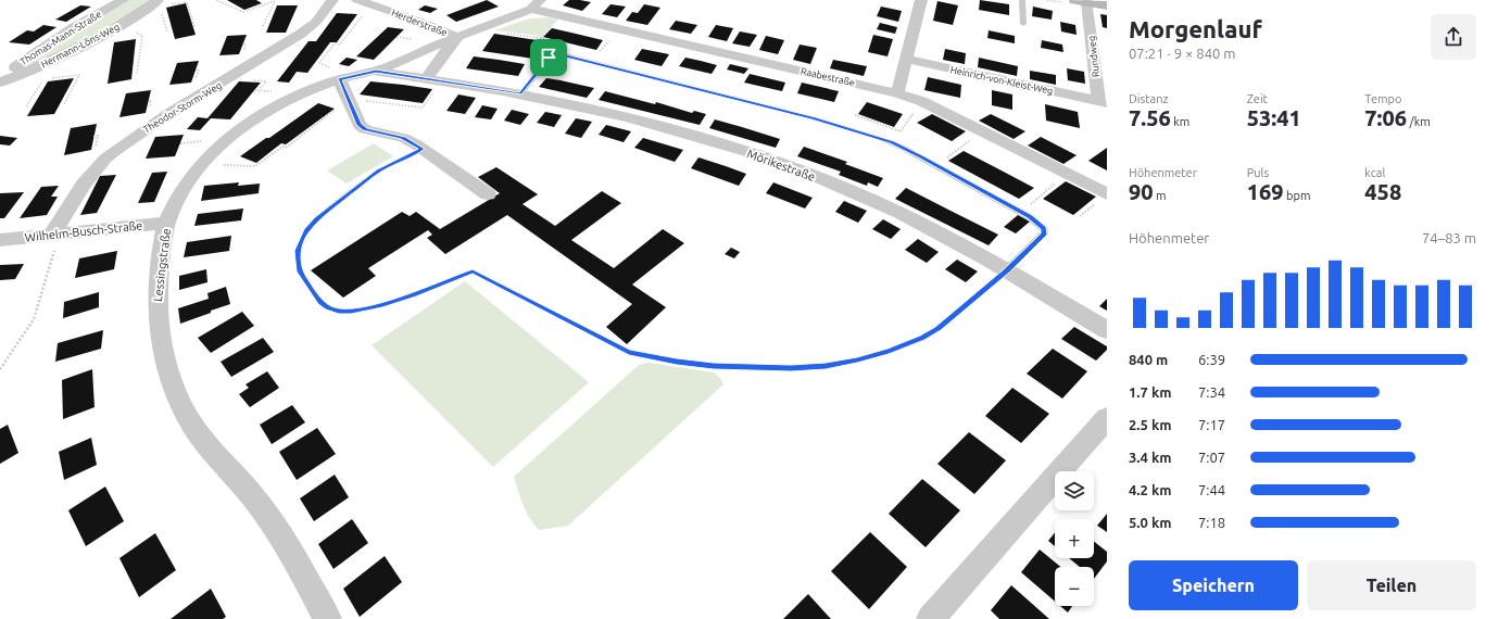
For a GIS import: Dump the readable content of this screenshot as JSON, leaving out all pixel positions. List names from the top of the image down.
{
  "streets": {
    "street": [
      "Herderstraße",
      "Thomas-Mann-Straße",
      "Hermann-Löns-Weg",
      "Rundweg",
      "Raabestraße",
      "Heinrich-von-Kleist-Weg",
      "Theodor-Storm-Weg",
      "Mörikestraße",
      "Wilhelm-Busch-Straße",
      "Lessingstraße"
    ]
  },
  "crossings": [
    ["Rundweg", "Heinrich-von-Kleist-Weg"],
    ["Theodor-Storm-Weg", "Wilhelm-Busch-Straße"],
    ["Mörikestraße", "Lessingstraße"],
    ["Wilhelm-Busch-Straße", "Lessingstraße"]
  ],
  "page": {
    "heading": ["Morgenlauf", "07:21 · 9 × 840 m"],
    "stats": [
      ["Distanz", "7.56 km"],
      ["Zeit", "53:41"],
      ["Tempo", "7:06 /km"],
      ["Höhenmeter", "90 m"],
      ["Puls", "169 bpm"],
      ["kcal", "458"]
    ],
    "chart": ["Höhenmeter", "74–83 m"],
    "list": [
      {
        "name": "840 m",
        "note": "6:39"
      },
      {
        "name": "1.7 km",
        "note": "7:34"
      },
      {
        "name": "2.5 km",
        "note": "7:17"
      },
      {
        "name": "3.4 km",
        "note": "7:07"
      },
      {
        "name": "4.2 km",
        "note": "7:44"
      },
      {
        "name": "5.0 km",
        "note": "7:18"
      }
    ],
    "map_buttons": ["+", "−"],
    "buttons": ["Speichern", "Teilen"]
  }
}
